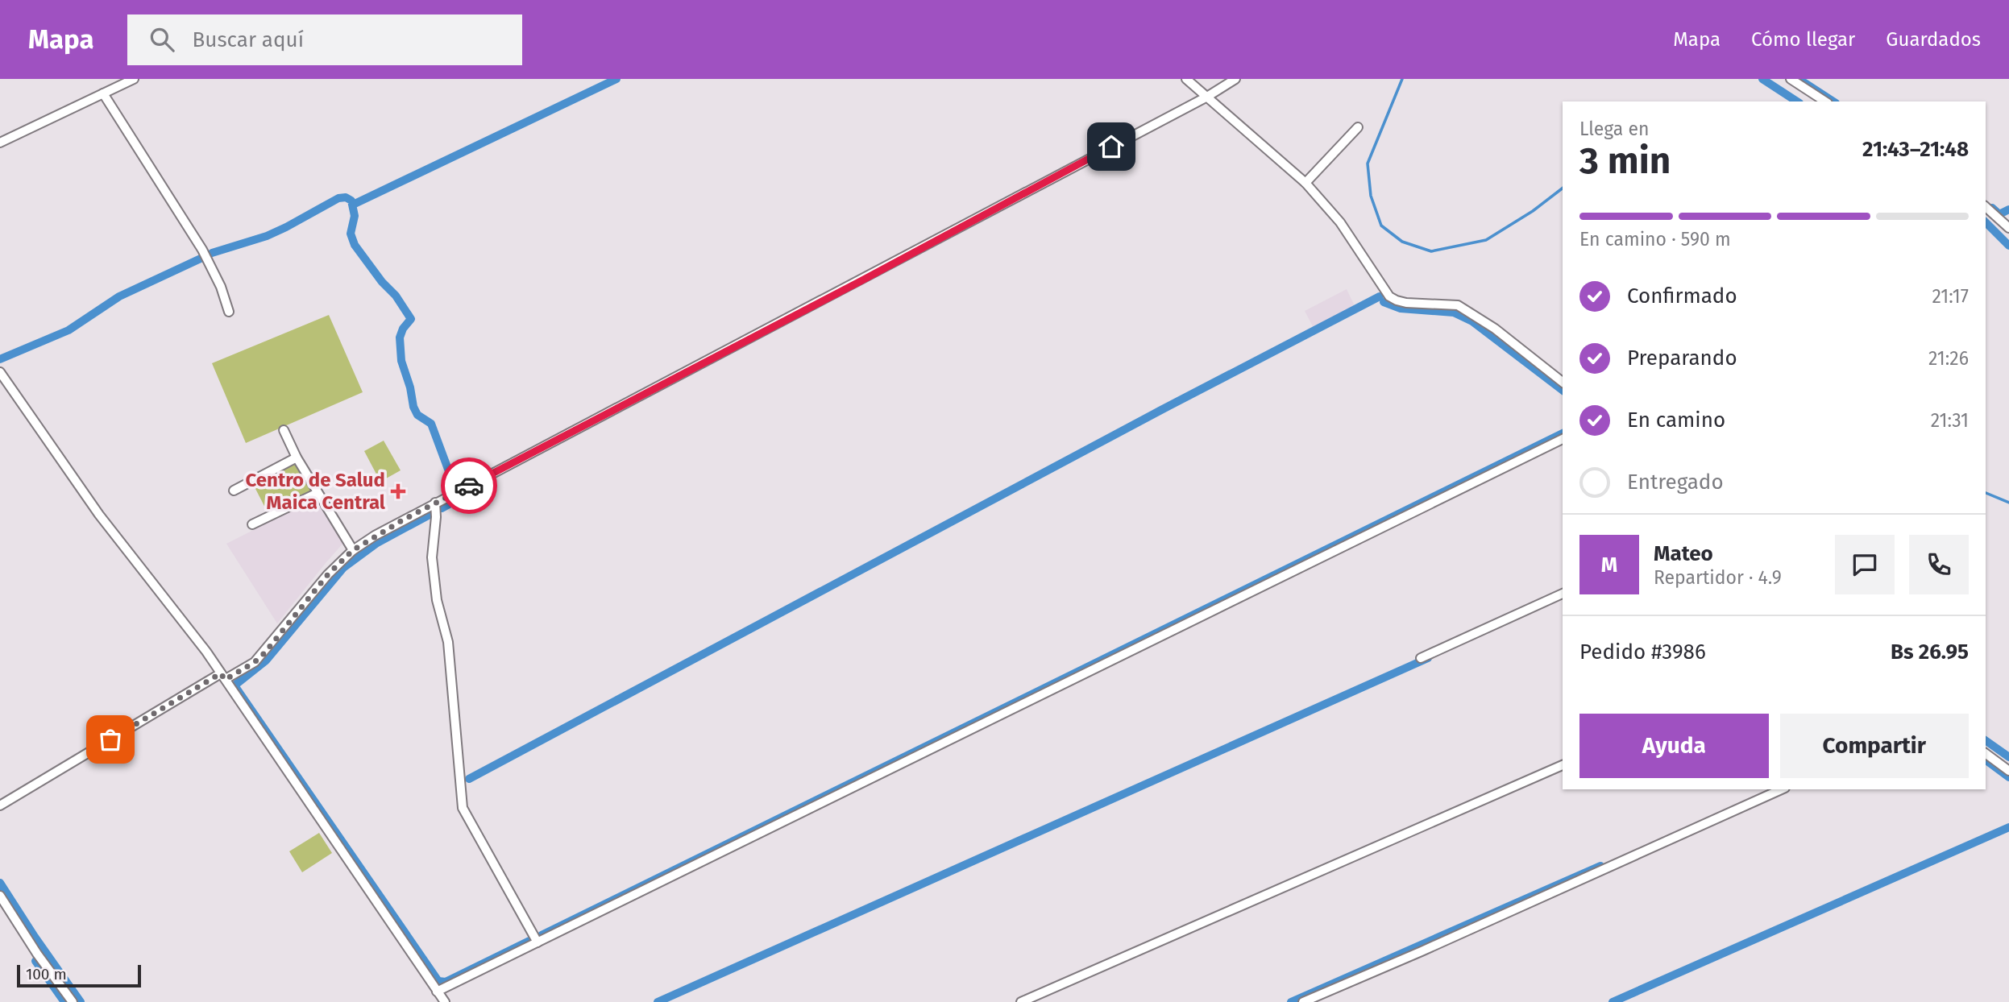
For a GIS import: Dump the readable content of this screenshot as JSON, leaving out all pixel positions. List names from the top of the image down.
{
  "places": {
    "health": ["Centro de Salud Maica Central"]
  },
  "scale_bar": "100 m",
  "page": {
    "header": "Mapa",
    "search": "Buscar aquí",
    "nav": ["Mapa", "Cómo llegar", "Guardados"],
    "heading": ["3 min", "Llega en", "21:43–21:48"],
    "panel": [
      "Mateo",
      "Repartidor · 4.9",
      "Pedido #3986",
      "Bs 26.95"
    ],
    "bar": "En camino · 590 m",
    "list": [
      ["Confirmado", "21:17"],
      ["Preparando", "21:26"],
      ["En camino", "21:31"],
      "Entregado"
    ],
    "round": "M",
    "buttons": ["Ayuda", "Compartir"],
    "scale": "100 m"
  }
}
